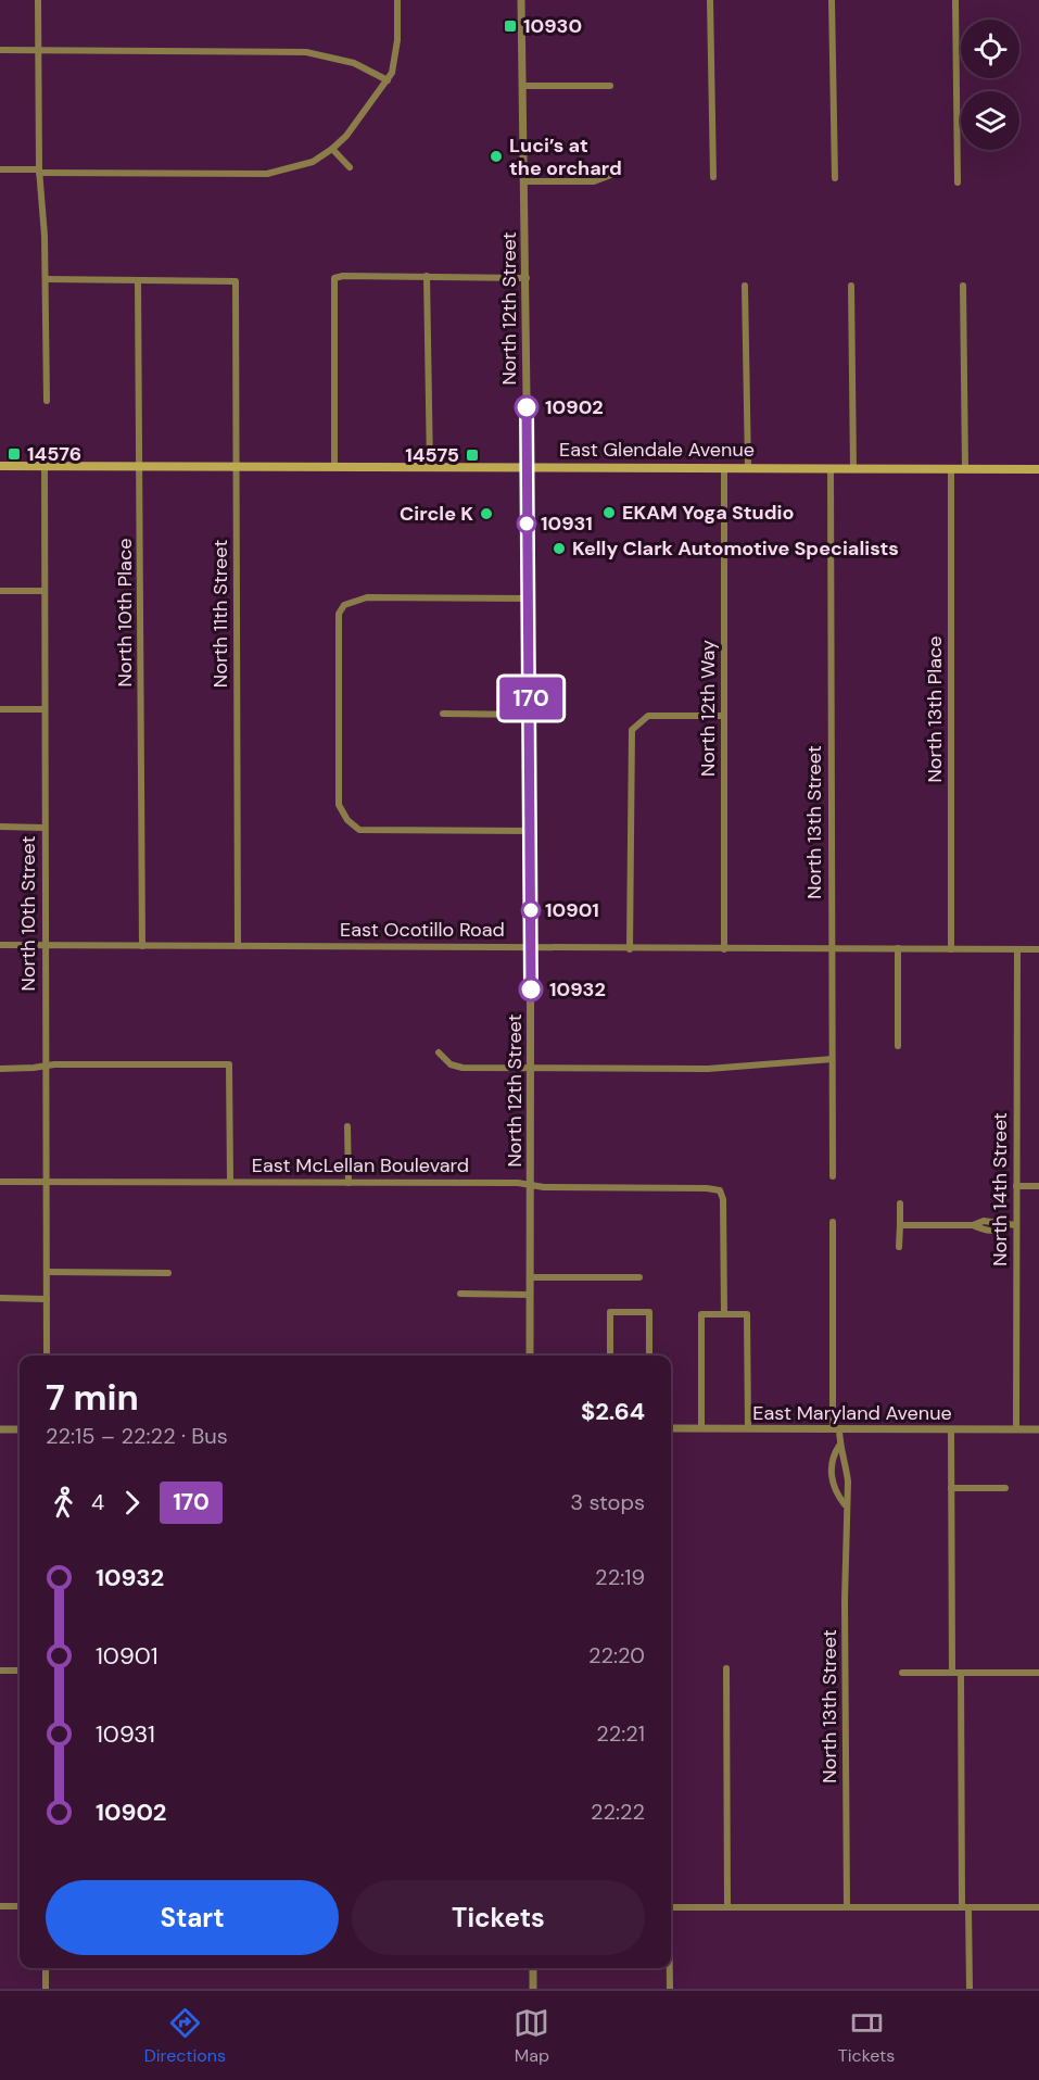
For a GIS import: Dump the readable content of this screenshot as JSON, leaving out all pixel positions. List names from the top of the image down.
{
  "streets": {
    "main road": ["East Glendale Avenue"],
    "street": [
      "North 12th Street",
      "North 10th Place",
      "North 11th Street",
      "North 12th Way",
      "North 13th Place",
      "North 13th Street",
      "North 10th Street",
      "East Ocotillo Road",
      "East McLellan Boulevard",
      "North 14th Street",
      "East Maryland Avenue"
    ]
  },
  "crossings": [
    ["North 12th Street", "East Glendale Avenue"],
    ["North 12th Street", "East Ocotillo Road"],
    ["North 12th Street", "East McLellan Boulevard"],
    ["East Glendale Avenue", "North 10th Place"],
    ["East Glendale Avenue", "North 11th Street"],
    ["East Glendale Avenue", "North 12th Way"],
    ["East Glendale Avenue", "North 13th Place"],
    ["East Glendale Avenue", "North 13th Street"],
    ["East Glendale Avenue", "North 10th Street"],
    ["North 10th Place", "North 11th Street"],
    ["North 10th Place", "East Ocotillo Road"],
    ["North 11th Street", "East Ocotillo Road"],
    ["North 12th Way", "East Ocotillo Road"],
    ["North 13th Place", "East Ocotillo Road"],
    ["North 13th Street", "East Ocotillo Road"],
    ["North 13th Street", "East Maryland Avenue"],
    ["North 10th Street", "East Ocotillo Road"],
    ["North 10th Street", "East McLellan Boulevard"],
    ["East Ocotillo Road", "North 14th Street"],
    ["North 14th Street", "East Maryland Avenue"]
  ],
  "places": {
    "transit": ["10930", "14576", "14575"],
    "other": [
      "Luci’s at the orchard",
      "10902",
      "EKAM Yoga Studio",
      "Circle K",
      "10931",
      "Kelly Clark Automotive Specialists",
      "10901",
      "10932"
    ]
  },
  "lines": ["bus line 170"],
  "page": {
    "on_map": "170",
    "heading": ["7 min", "22:15 – 22:22 · Bus", "$2.64"],
    "legs": ["4", "170", "3 stops"],
    "list": [
      {
        "name": "10932",
        "value": "22:19"
      },
      {
        "name": "10901",
        "value": "22:20"
      },
      {
        "name": "10931",
        "value": "22:21"
      },
      {
        "name": "10902",
        "value": "22:22"
      }
    ],
    "buttons": ["Start", "Tickets"],
    "tabs": ["Directions", "Map", "Tickets"]
  }
}
